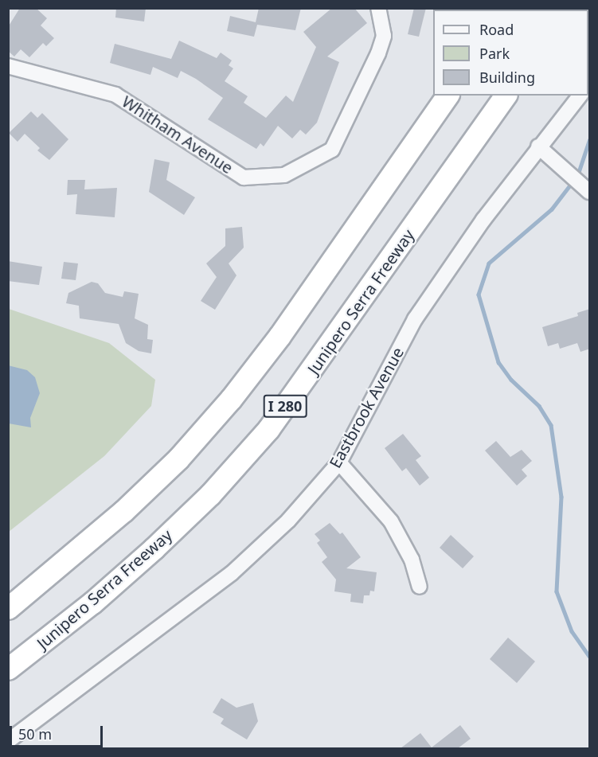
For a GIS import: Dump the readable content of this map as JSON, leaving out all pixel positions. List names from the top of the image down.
{
  "streets": {
    "highway": ["Junipero Serra Freeway", "I 280"],
    "street": ["Whitham Avenue", "Eastbrook Avenue"]
  },
  "legend": ["Road", "Park", "Building"],
  "scale_bar": "50 m"
}
